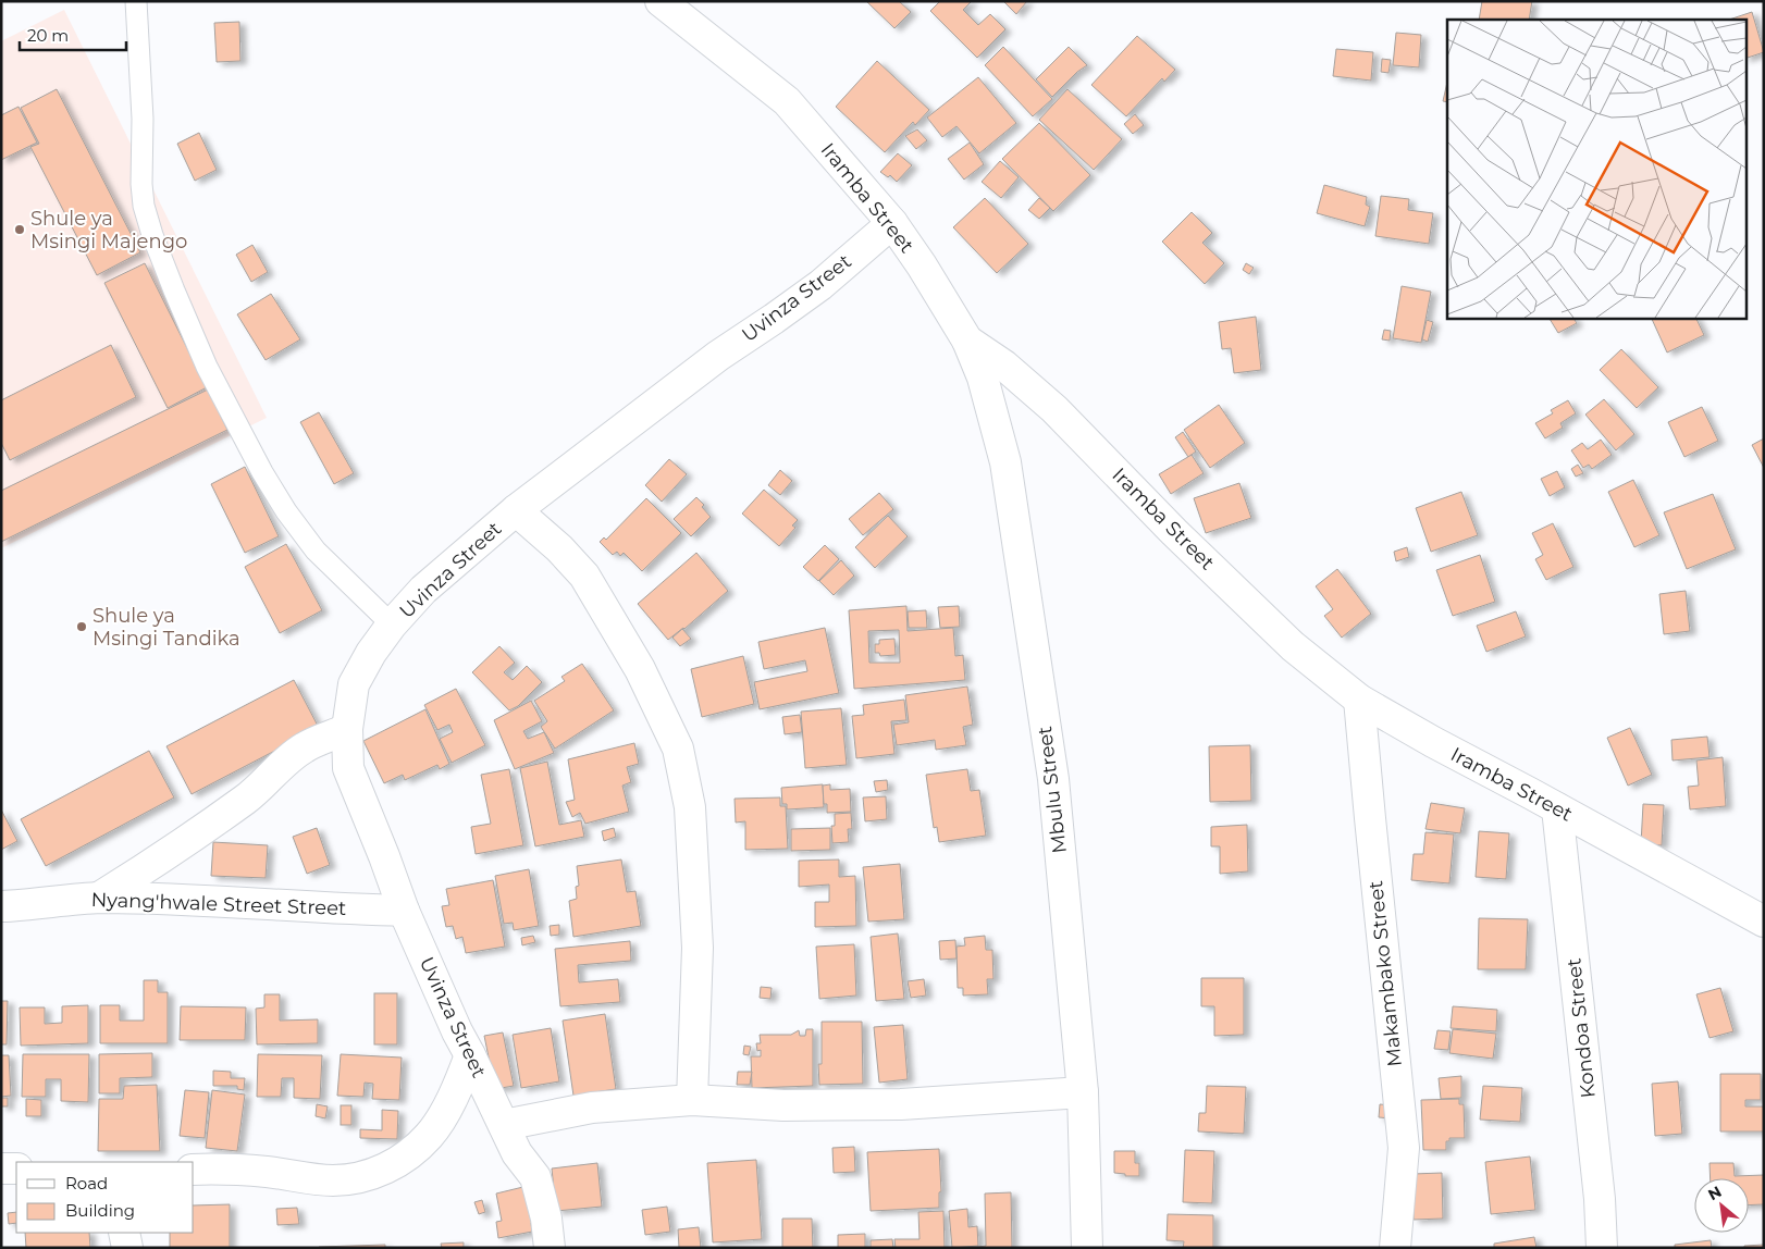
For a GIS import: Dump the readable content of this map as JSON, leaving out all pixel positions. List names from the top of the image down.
{
  "streets": {
    "street": [
      "Iramba Street",
      "Uvinza Street",
      "Mbulu Street",
      "Nyang'hwale Street Street",
      "Makambako Street",
      "Kondoa Street"
    ]
  },
  "crossings": [
    ["Iramba Street", "Uvinza Street"],
    ["Iramba Street", "Mbulu Street"],
    ["Iramba Street", "Makambako Street"],
    ["Iramba Street", "Kondoa Street"],
    ["Uvinza Street", "Nyang'hwale Street Street"]
  ],
  "places": ["Shule ya Msingi Majengo", "Shule ya Msingi Tandika"],
  "legend": ["Road", "Building"],
  "scale_bar": "20 m",
  "north": "top left"
}
